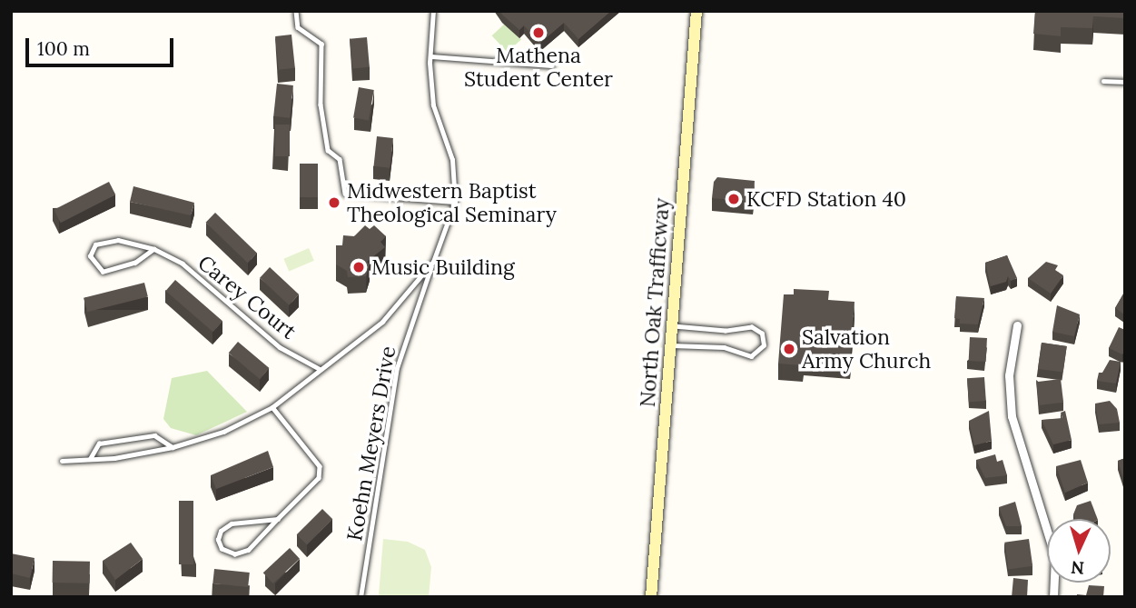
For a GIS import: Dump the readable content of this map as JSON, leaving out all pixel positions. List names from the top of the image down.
{
  "streets": {
    "main road": ["North Oak Trafficway"],
    "lane": ["Carey Court", "Koehn Meyers Drive"]
  },
  "places": [
    "Mathena Student Center",
    "KCFD Station 40",
    "Midwestern Baptist Theological Seminary",
    "Music Building",
    "Salvation Army Church"
  ],
  "scale_bar": "100 m",
  "north": "bottom"
}
